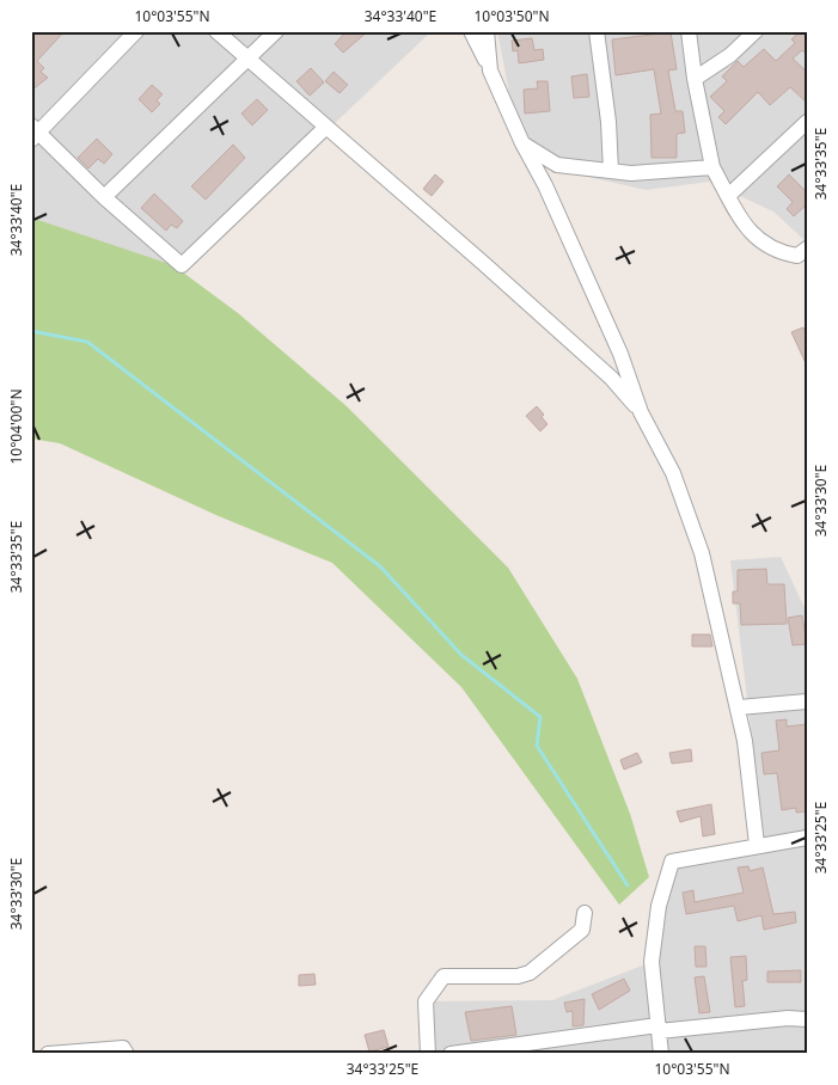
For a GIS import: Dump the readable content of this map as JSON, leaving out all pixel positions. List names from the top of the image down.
{
  "coordinates": [
    "10°03'55\"N",
    "34°33'40\"E",
    "10°03'50\"N",
    "34°33'35\"E",
    "10°04'00\"N",
    "34°33'30\"E",
    "34°33'25\"E"
  ]
}
